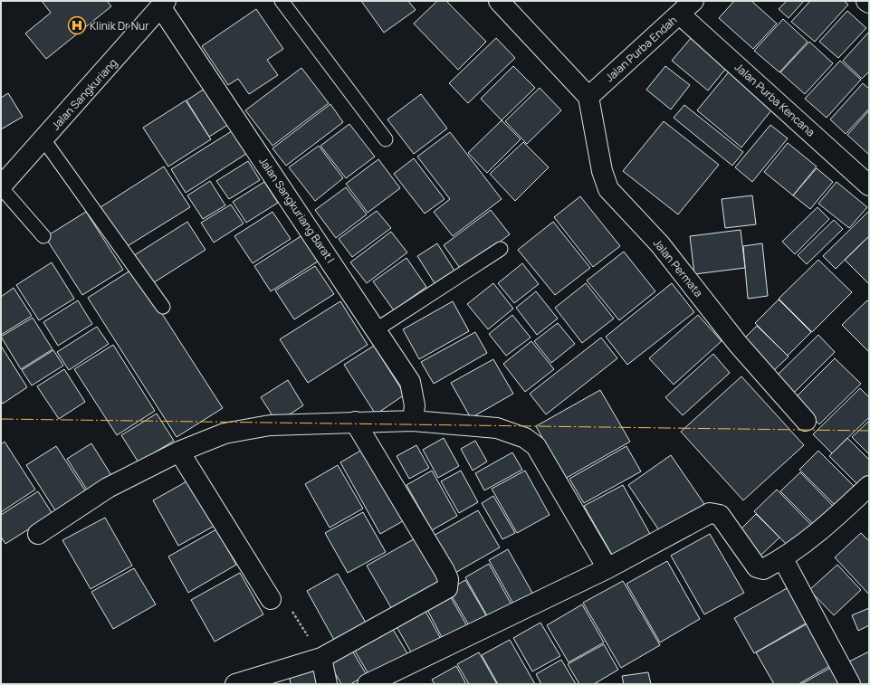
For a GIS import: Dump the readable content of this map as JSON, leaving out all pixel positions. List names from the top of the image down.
{
  "streets": {
    "street": [
      "Jalan Purba Endah",
      "Jalan Sangkuriang",
      "Jalan Purba Kencana",
      "Jalan Sangkuriang Barat I",
      "Jalan Permata"
    ]
  },
  "crossings": [
    ["Jalan Purba Endah", "Jalan Purba Kencana"],
    ["Jalan Purba Endah", "Jalan Permata"],
    ["Jalan Sangkuriang", "Jalan Sangkuriang Barat I"]
  ],
  "places": {
    "hospital": ["Klinik Dr Nur"]
  }
}
